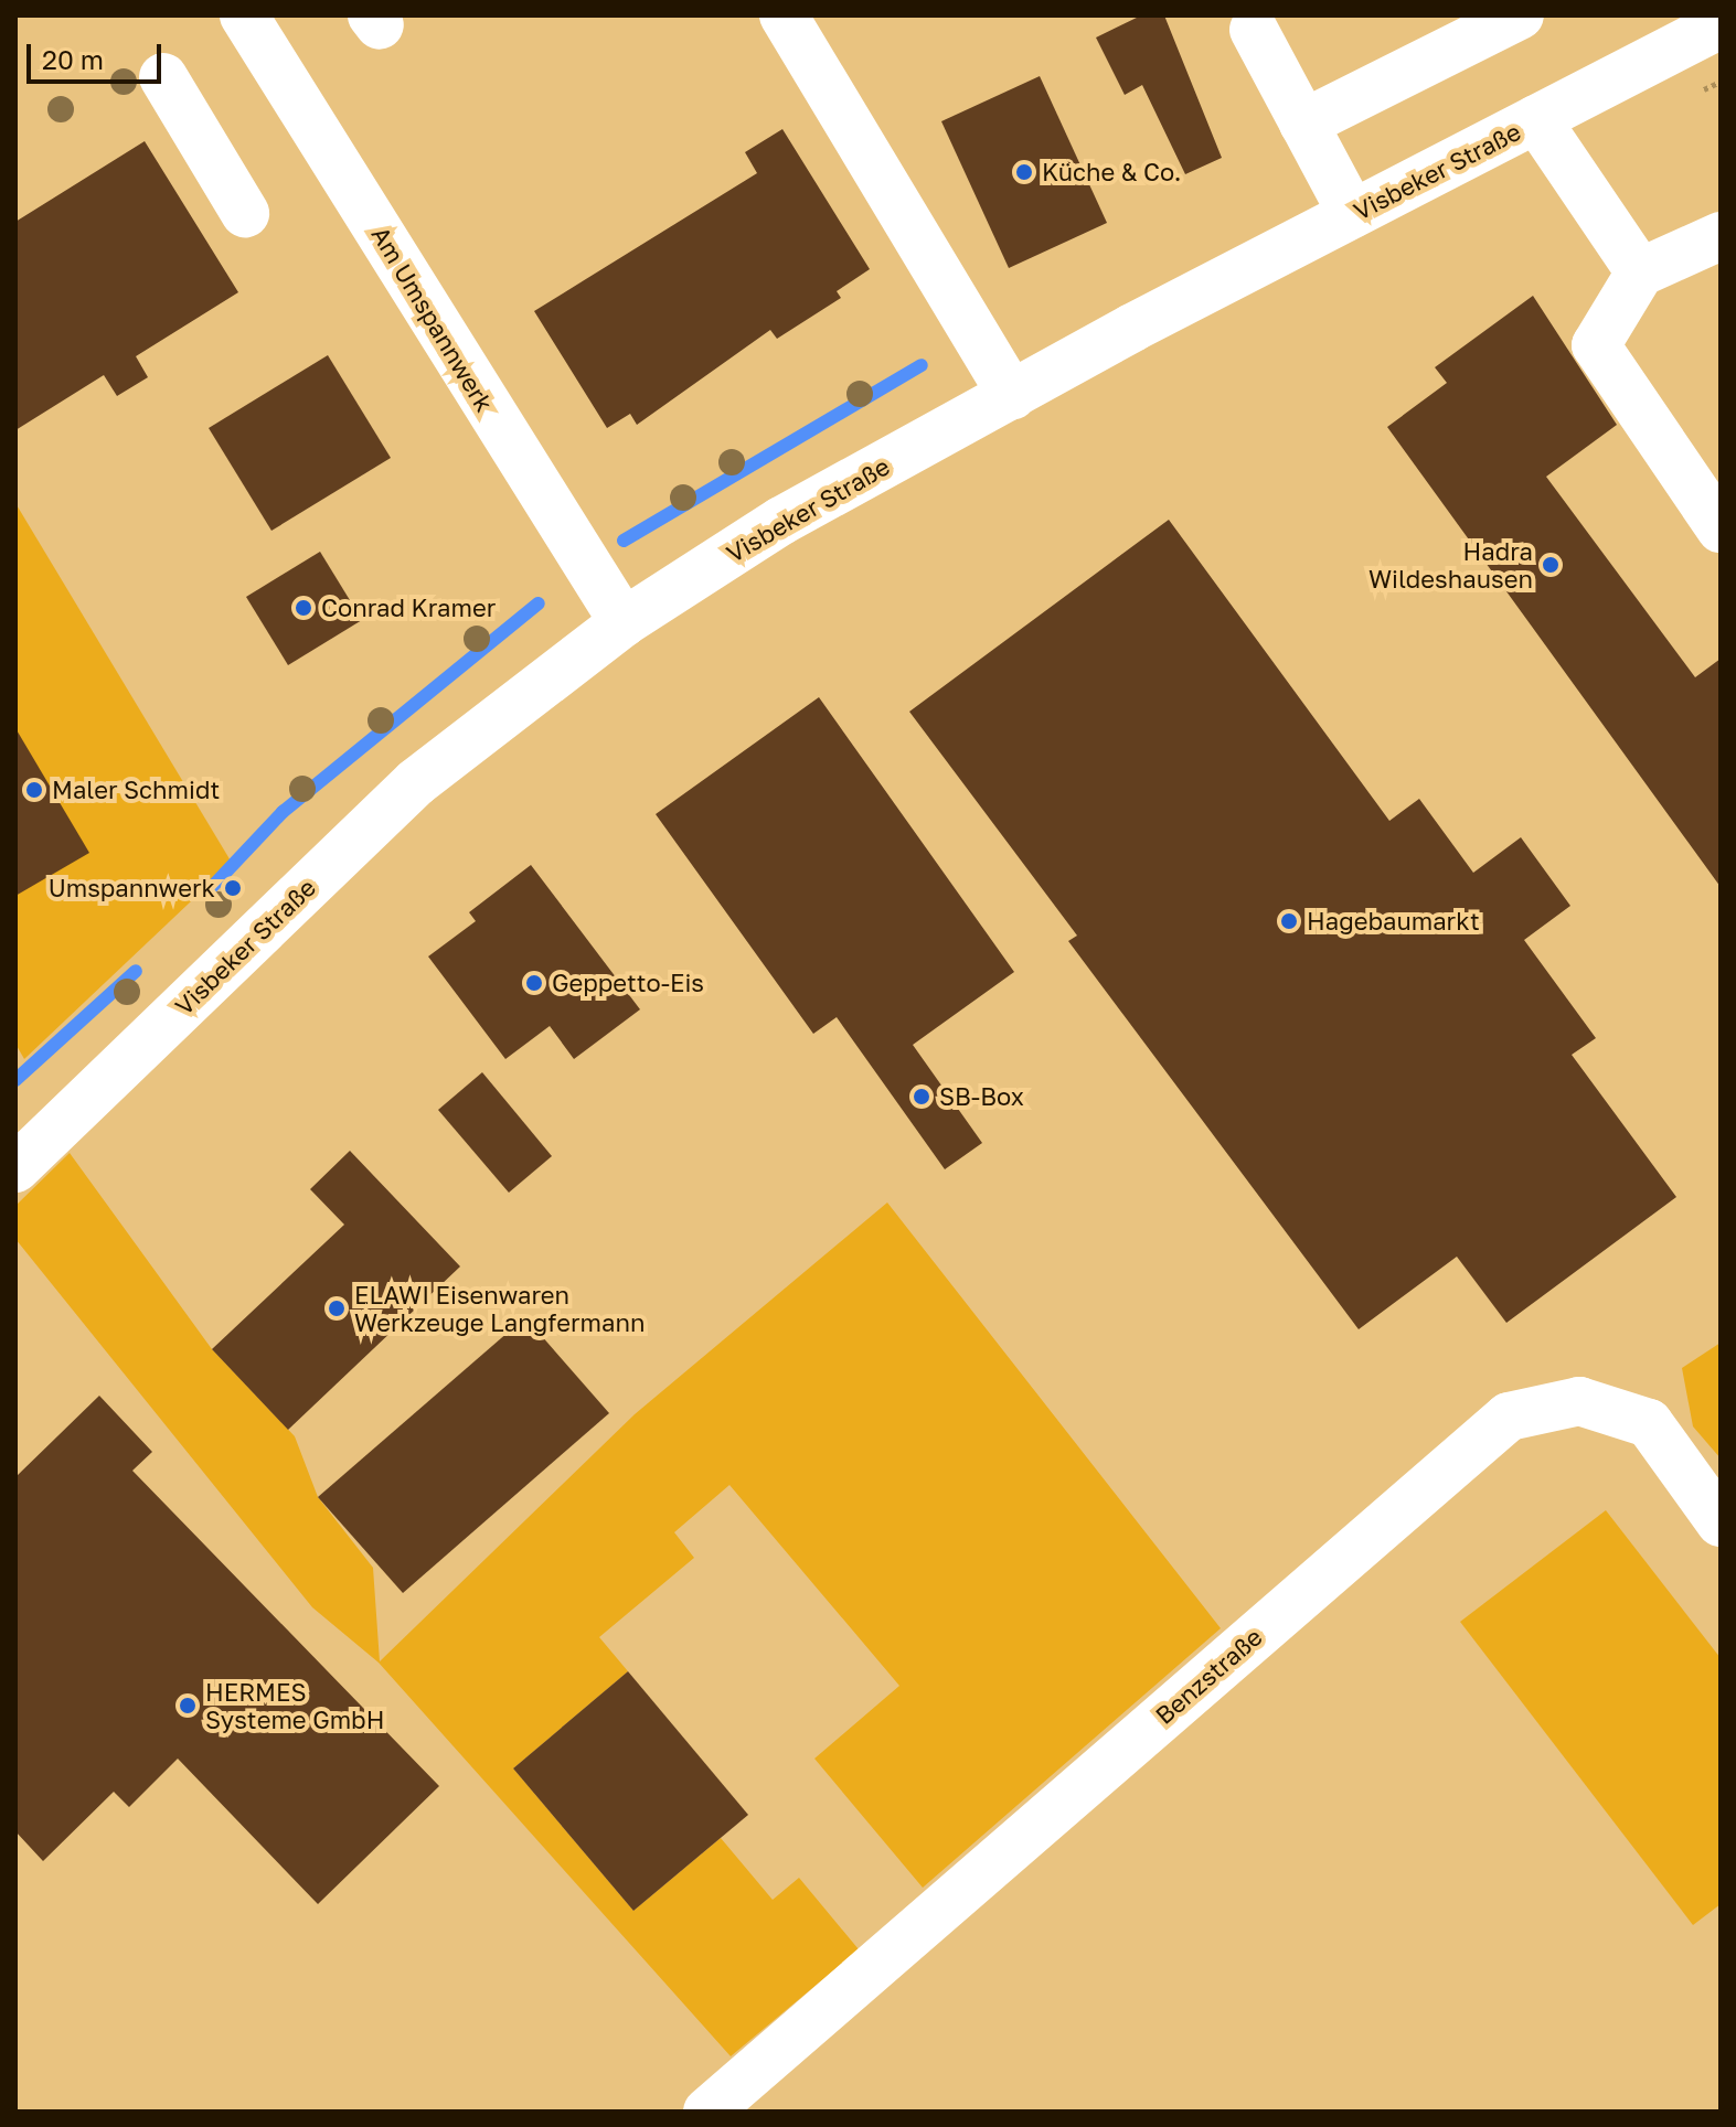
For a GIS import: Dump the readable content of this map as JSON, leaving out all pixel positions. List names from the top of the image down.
{
  "streets": {
    "street": ["Visbeker Straße", "Am Umspannwerk", "Benzstraße"]
  },
  "crossings": [
    ["Visbeker Straße", "Am Umspannwerk"]
  ],
  "places": [
    "Küche & Co.",
    "Hadra Wildeshausen",
    "Conrad Kramer",
    "Maler Schmidt",
    "Umspannwerk",
    "Hagebaumarkt",
    "Geppetto-Eis",
    "SB-Box",
    "ELAWI Eisenwaren Werkzeuge Langfermann",
    "HERMES Systeme GmbH"
  ],
  "scale_bar": "20 m"
}
